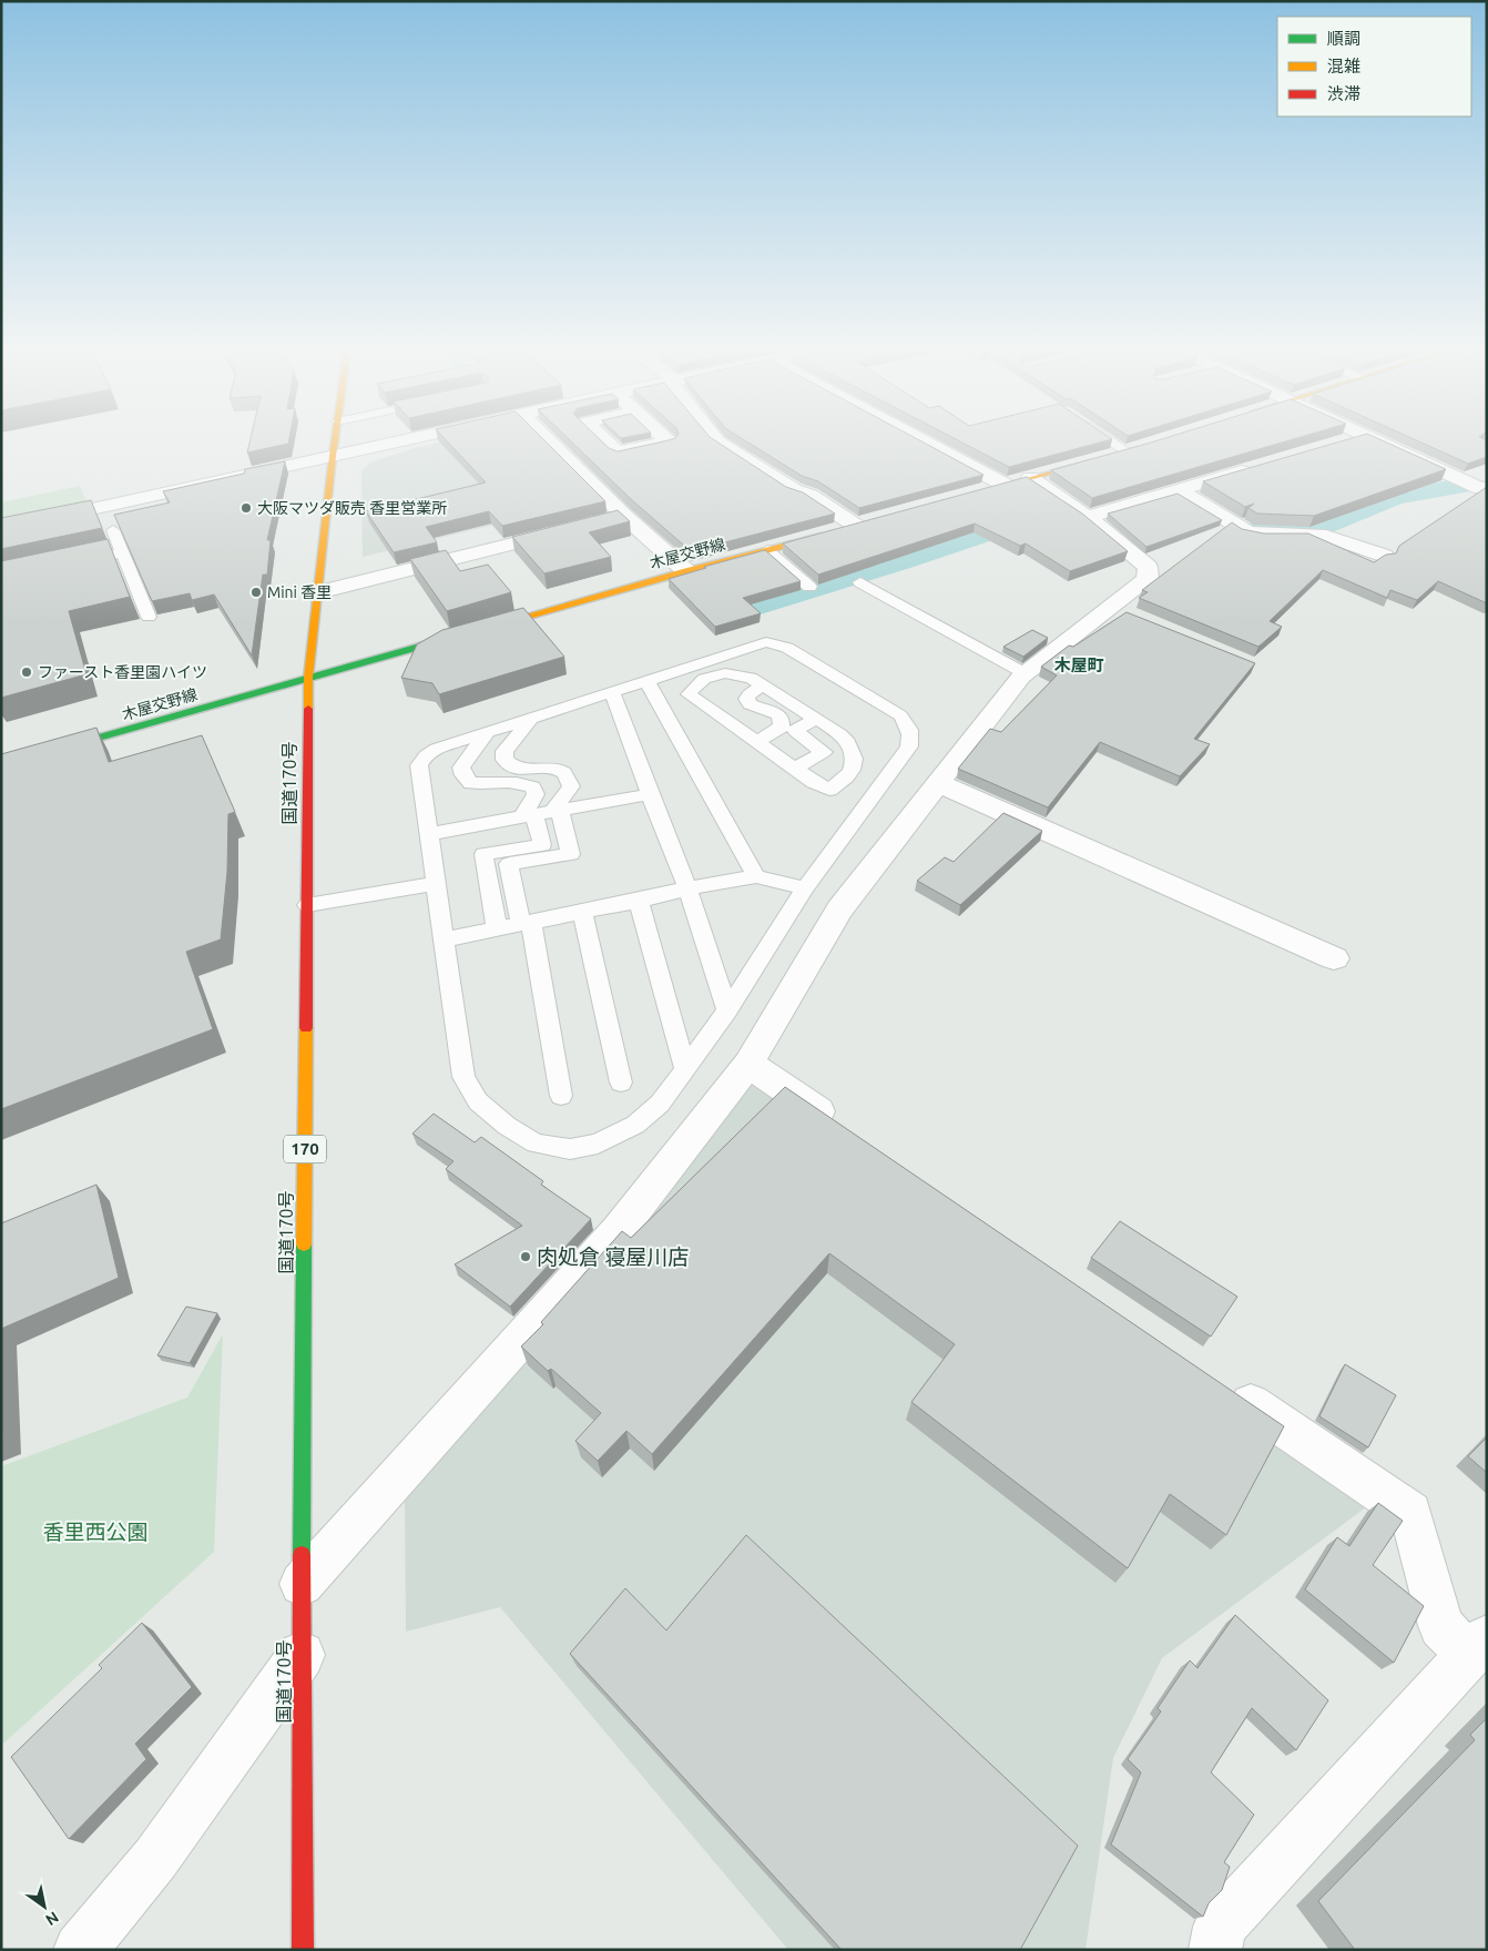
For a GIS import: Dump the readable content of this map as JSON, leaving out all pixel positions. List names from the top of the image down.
{
  "streets": {
    "main road": ["木屋交野線", "国道170号", "170"]
  },
  "crossings": [
    ["木屋交野線", "国道170号"]
  ],
  "districts": ["木屋町"],
  "parks": ["香里西公園"],
  "places": [
    "大阪マツダ販売 香里営業所",
    "Mini 香里",
    "ファースト香里園ハイツ",
    "肉処倉 寝屋川店"
  ],
  "legend": ["順調", "混雑", "渋滞"],
  "north": "bottom right"
}
